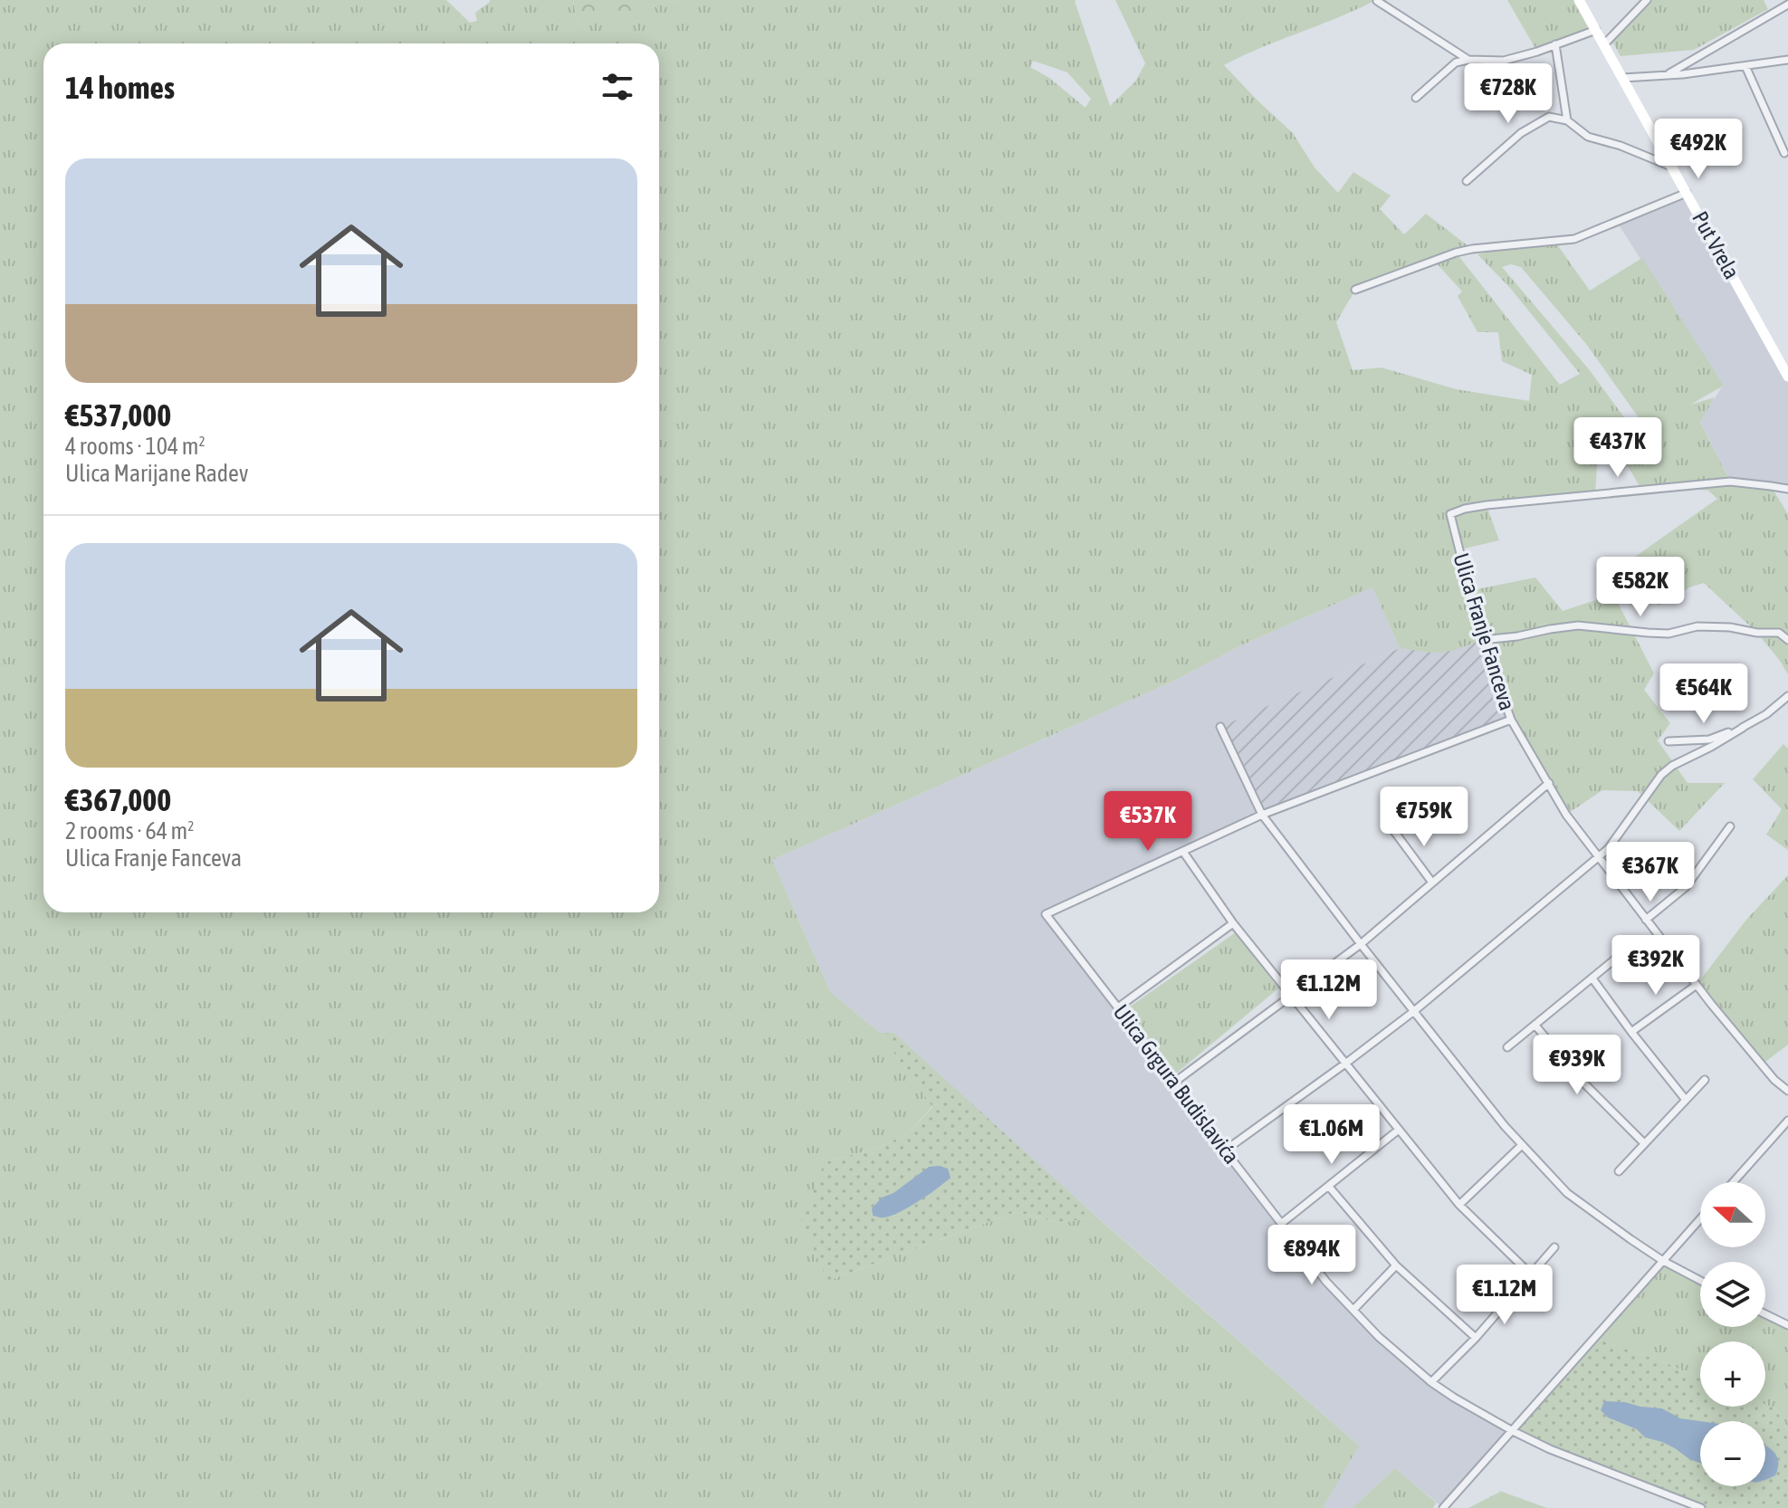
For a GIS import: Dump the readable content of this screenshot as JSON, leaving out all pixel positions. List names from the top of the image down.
{
  "streets": {
    "main road": ["Put Vrela"],
    "street": ["Ulica Franje Fanceva", "Ulica Grgura Budislavića"]
  },
  "north": "left",
  "page": {
    "heading": "14 homes",
    "price": [
      "€728K",
      "€492K",
      "€437K",
      "€582K",
      "€564K",
      "€759K",
      "€537K",
      "€367K",
      "€392K",
      "€1.12M",
      "€939K",
      "€1.06M",
      "€894K",
      "€1.12M"
    ],
    "list": [
      {
        "name": "€537,000",
        "note": "4 rooms · 104 m² · Ulica Marijane Radev"
      },
      {
        "name": "€367,000",
        "note": "2 rooms · 64 m² · Ulica Franje Fanceva"
      }
    ],
    "map_buttons": ["+", "−"]
  }
}
